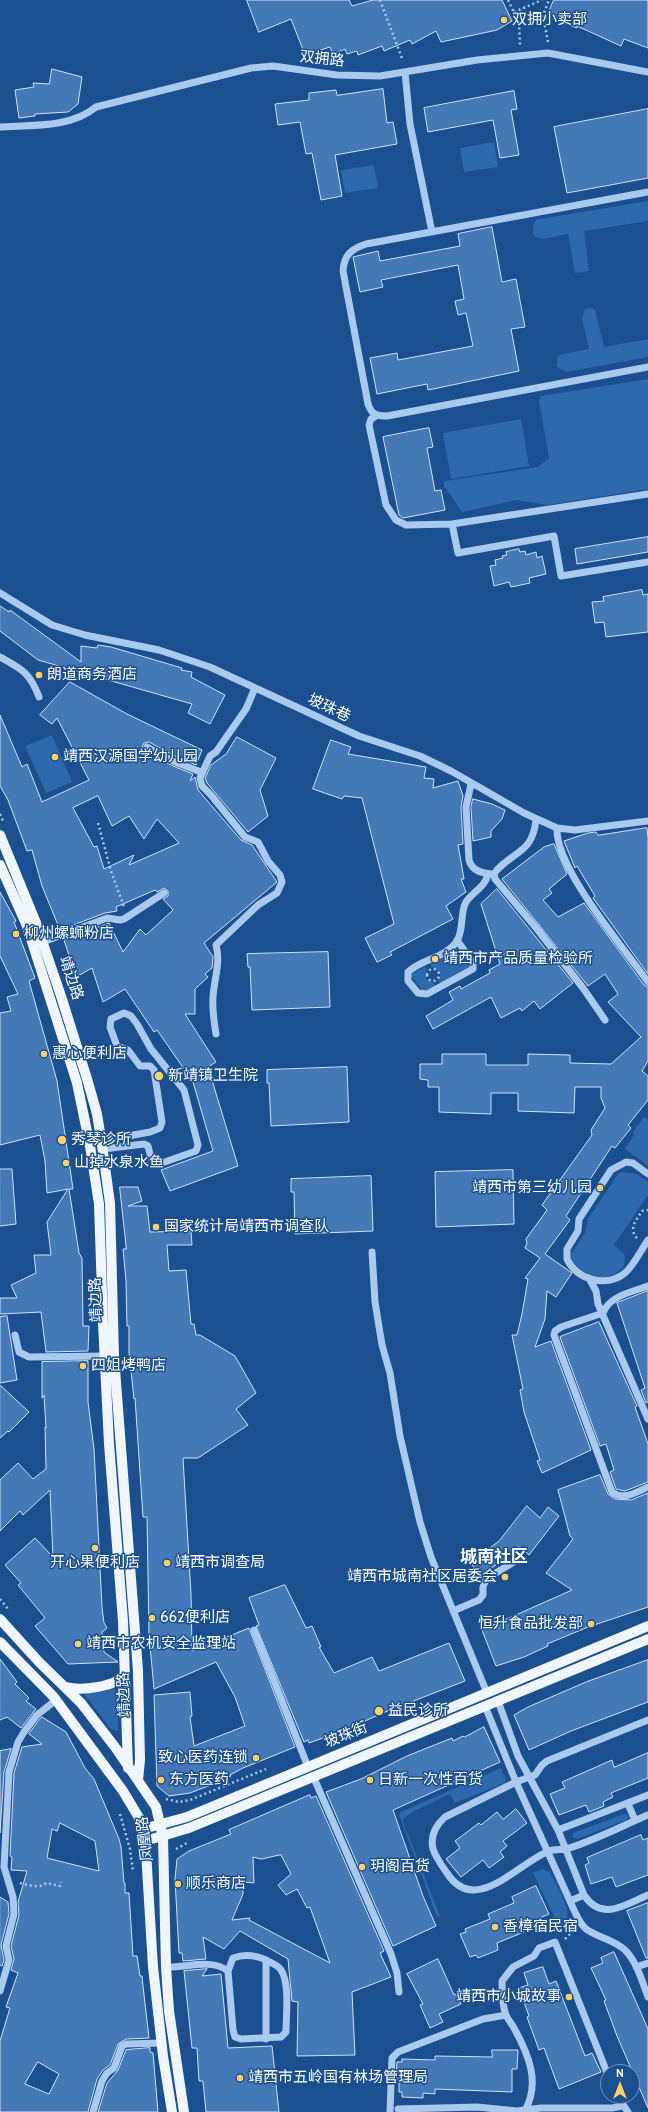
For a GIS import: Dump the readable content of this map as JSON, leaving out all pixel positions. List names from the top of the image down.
{
  "streets": {
    "main road": ["靖边路", "坡珠街", "凤凰路"],
    "street": ["双拥路", "坡珠巷"]
  },
  "crossings": [
    ["靖边路", "凤凰路"],
    ["坡珠街", "凤凰路"]
  ],
  "districts": ["城南社区"],
  "places": [
    "双拥小卖部",
    "朗道商务酒店",
    "靖西汉源国学幼儿园",
    "柳州螺蛳粉店",
    "靖西市产品质量检验所",
    "惠心便利店",
    "新靖镇卫生院",
    "秀琴诊所",
    "山掉水泉水鱼",
    "靖西市第三幼儿园",
    "国家统计局靖西市调查队",
    "四姐烤鸭店",
    "开心果便利店",
    "靖西市调查局",
    "靖西市城南社区居委会",
    "662便利店",
    "恒升食品批发部",
    "靖西市农机安全监理站",
    "益民诊所",
    "致心医药连锁",
    "东方医药",
    "日新一次性百货",
    "玥阁百货",
    "顺乐商店",
    "香樟宿民宿",
    "靖西市小城故事",
    "靖西市五岭国有林场管理局"
  ],
  "north": "top"
}
